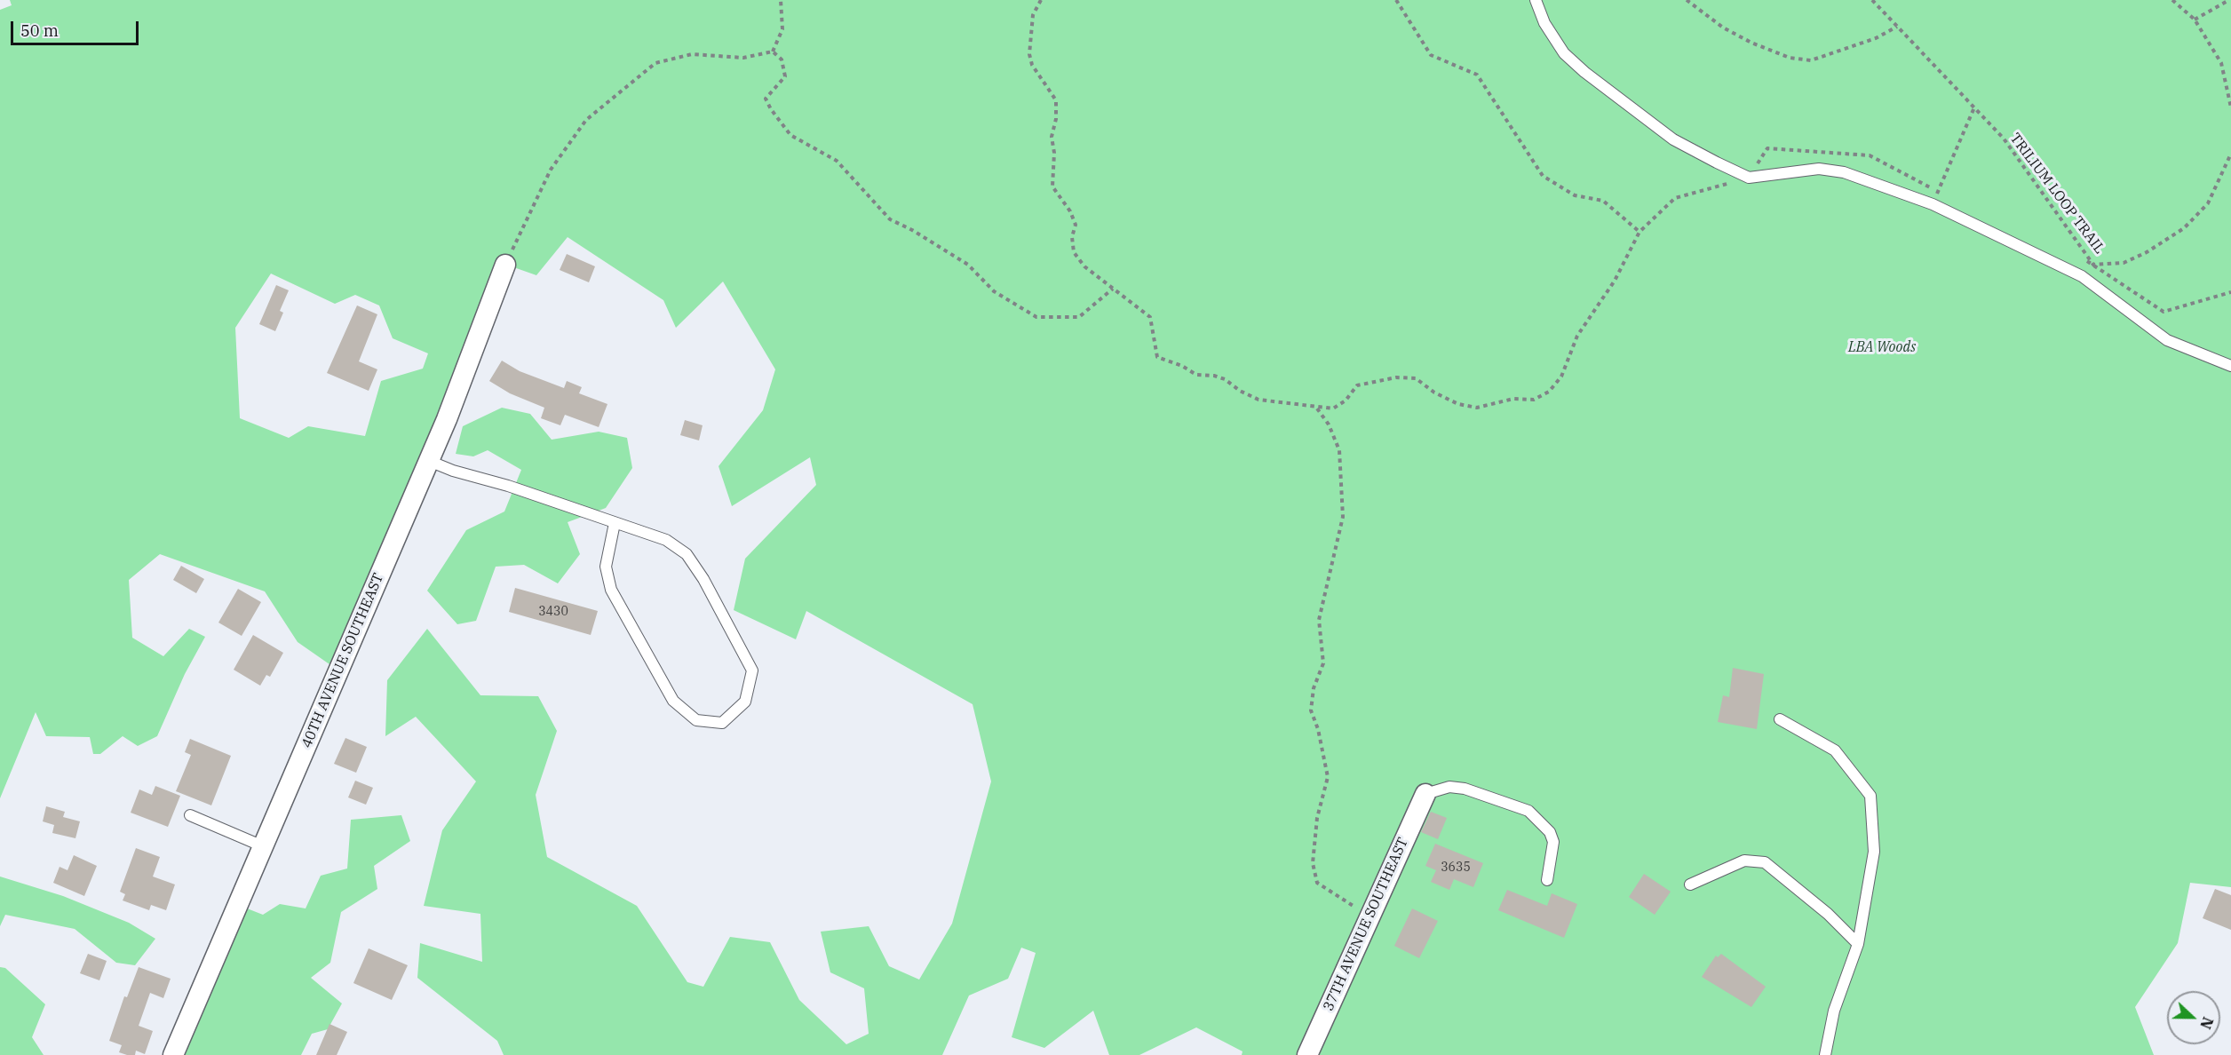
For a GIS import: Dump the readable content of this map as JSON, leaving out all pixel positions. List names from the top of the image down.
{
  "streets": {
    "street": ["40TH AVENUE SOUTHEAST", "37TH AVENUE SOUTHEAST"],
    "path": ["TRILIUM LOOP TRAIL"]
  },
  "parks": ["LBA Woods"],
  "house_numbers": ["3430", "3635"],
  "scale_bar": "50 m",
  "north": "right"
}
